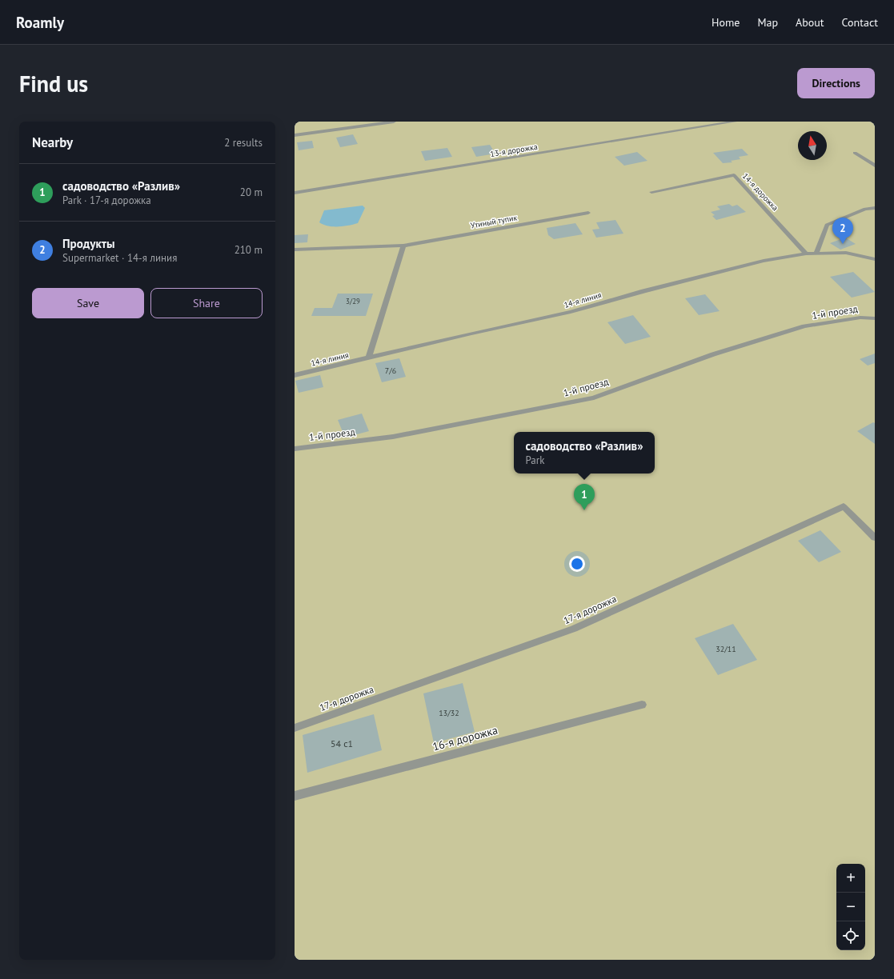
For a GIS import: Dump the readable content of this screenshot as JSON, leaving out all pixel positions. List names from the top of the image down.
{
  "streets": {
    "street": [
      "13-я дорожка",
      "14-я дорожка",
      "Утиный тупик",
      "14-я линия",
      "1-й проезд",
      "17-я дорожка",
      "16-я дорожка"
    ]
  },
  "crossings": [
    ["14-я дорожка", "14-я линия"]
  ],
  "house_numbers": [
    "3/29",
    "7/6",
    "32/11",
    "13/32",
    "54 с1"
  ],
  "north": "top",
  "page": {
    "header": "Roamly",
    "nav": [
      "Home",
      "Map",
      "About",
      "Contact"
    ],
    "buttons": [
      "Directions",
      ["Save", "Share"]
    ],
    "title": "Find us",
    "heading": ["Nearby", "2 results"],
    "list": [
      {
        "mark": "1",
        "name": "садоводство «Разлив»",
        "note": "Park · 17-я дорожка",
        "value": "20 m"
      },
      {
        "mark": "2",
        "name": "Продукты",
        "note": "Supermarket · 14-я линия",
        "value": "210 m"
      }
    ],
    "pins": ["2", "1"],
    "popup": ["садоводство «Разлив»", "Park"],
    "map_buttons": ["+", "−"]
  }
}
